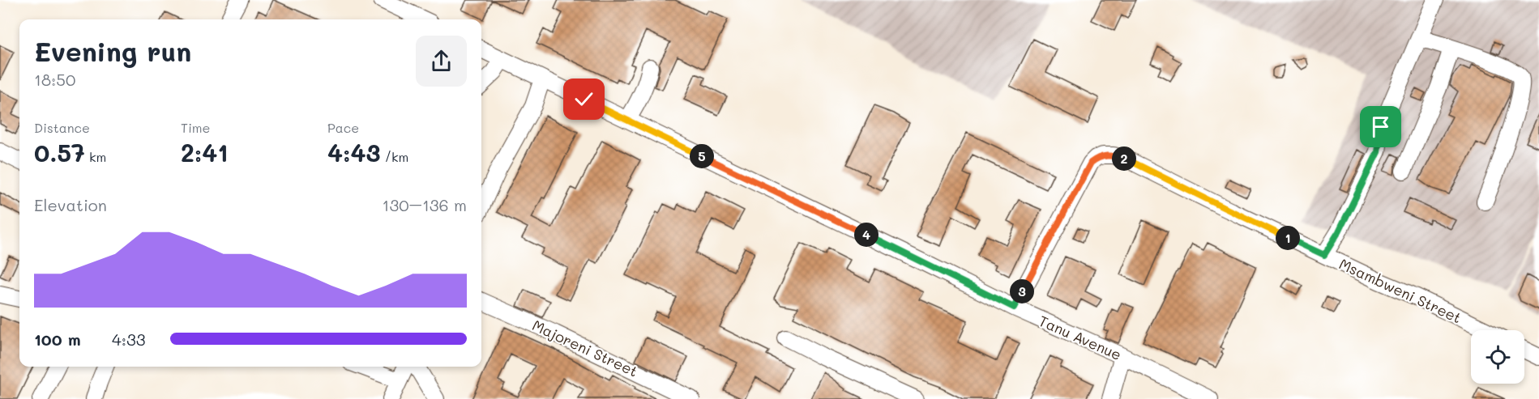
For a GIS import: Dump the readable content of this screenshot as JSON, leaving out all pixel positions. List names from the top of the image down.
{
  "streets": {
    "street": ["Msambweni Street", "Tanu Avenue", "Majoreni Street"]
  },
  "crossings": [
    ["Msambweni Street", "Tanu Avenue"]
  ],
  "page": {
    "heading": ["Evening run", "18:50"],
    "stats": [
      ["Distance", "0.57 km"],
      ["Time", "2:41"],
      ["Pace", "4:43 /km"]
    ],
    "pins": [
      "5",
      "2",
      "4",
      "1",
      "3"
    ],
    "chart": ["Elevation", "130–136 m"],
    "list": [
      {
        "name": "100 m",
        "note": "4:33"
      }
    ]
  }
}
